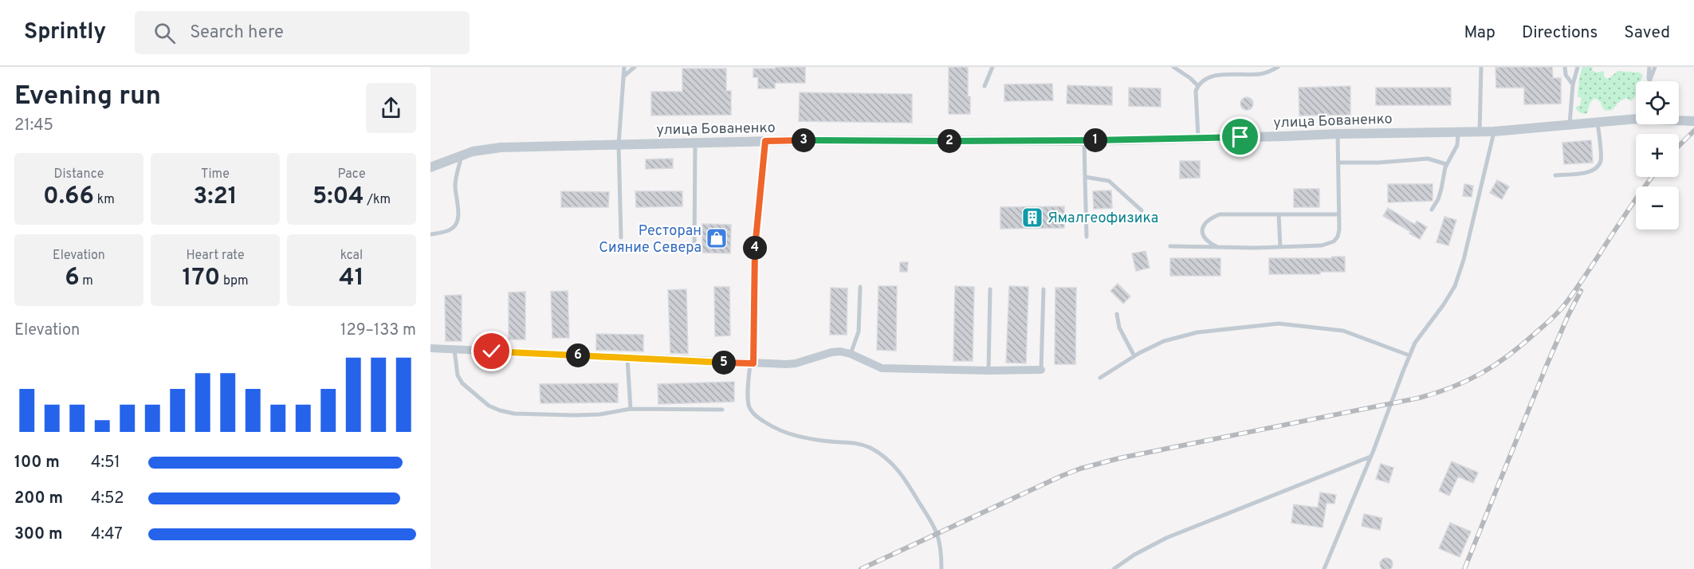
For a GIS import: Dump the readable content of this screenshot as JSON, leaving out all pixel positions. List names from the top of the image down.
{
  "streets": {
    "street": ["улица Бованенко"]
  },
  "places": {
    "building": ["Ямалгеофизика"],
    "shop": ["Ресторан Сияние Севера"]
  },
  "page": {
    "header": "Sprintly",
    "search": "Search here",
    "nav": ["Map", "Directions", "Saved"],
    "heading": ["Evening run", "21:45"],
    "map_buttons": ["+", "−"],
    "pins": [
      "1",
      "3",
      "2",
      "4",
      "6",
      "5"
    ],
    "stats": [
      ["Distance", "0.66 km"],
      ["Time", "3:21"],
      ["Pace", "5:04 /km"],
      ["Elevation", "6 m"],
      ["Heart rate", "170 bpm"],
      ["kcal", "41"]
    ],
    "chart": ["Elevation", "129–133 m"],
    "list": [
      {
        "name": "100 m",
        "note": "4:51"
      },
      {
        "name": "200 m",
        "note": "4:52"
      },
      {
        "name": "300 m",
        "note": "4:47"
      }
    ]
  }
}
